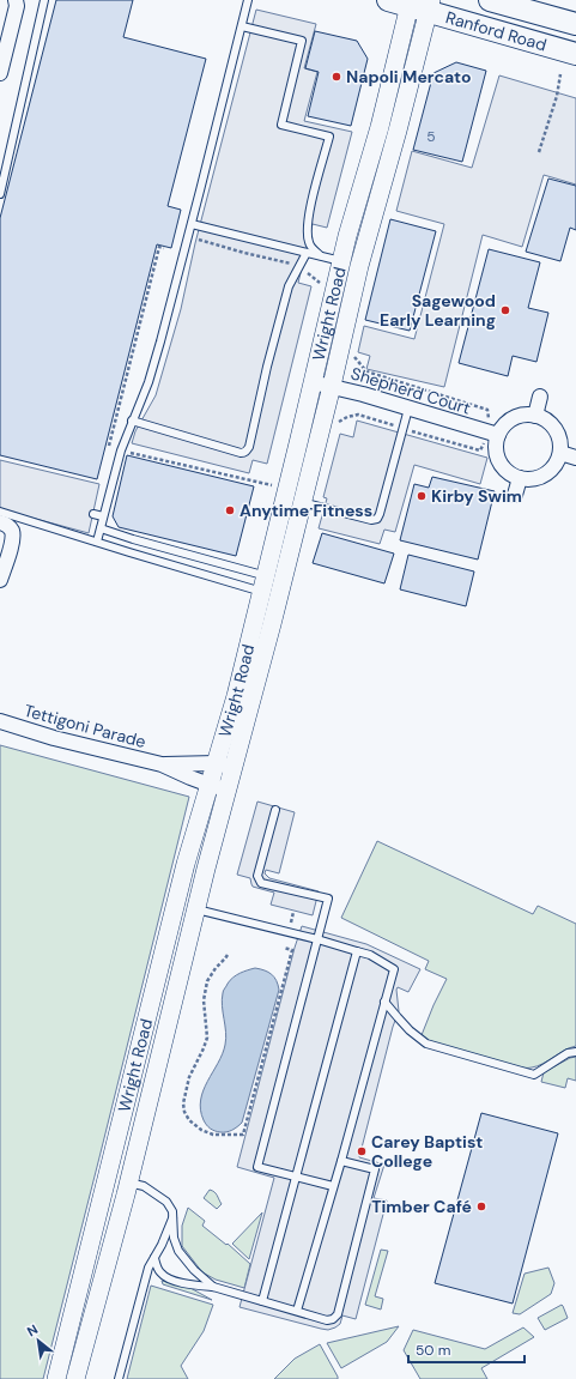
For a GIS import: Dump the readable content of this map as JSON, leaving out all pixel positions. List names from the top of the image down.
{
  "streets": {
    "main road": ["Ranford Road"],
    "street": ["Wright Road", "Shepherd Court", "Tettigoni Parade"]
  },
  "crossings": [
    ["Ranford Road", "Wright Road"],
    ["Wright Road", "Shepherd Court"],
    ["Wright Road", "Tettigoni Parade"]
  ],
  "places": [
    "Napoli Mercato",
    "Sagewood Early Learning",
    "Kirby Swim",
    "Anytime Fitness",
    "Carey Baptist College",
    "Timber Café"
  ],
  "house_numbers": ["5"],
  "scale_bar": "50 m",
  "north": "top left"
}
